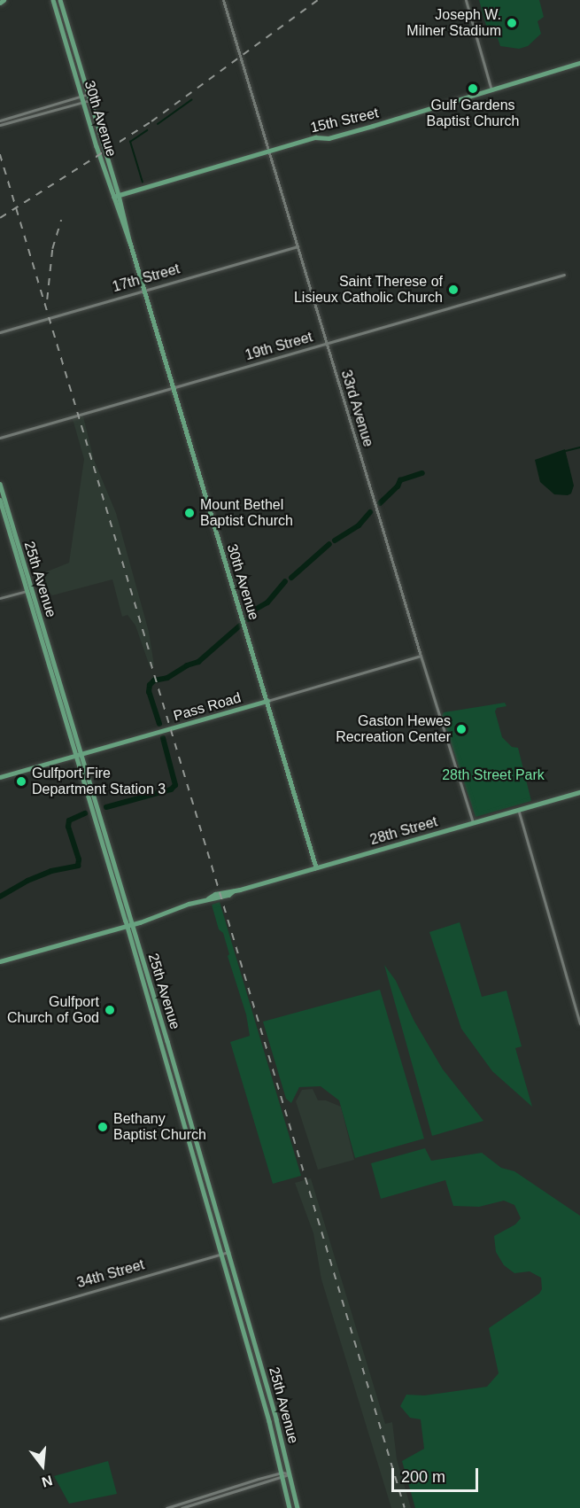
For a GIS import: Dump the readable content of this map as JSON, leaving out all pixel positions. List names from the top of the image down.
{
  "streets": {
    "main road": [
      "30th Avenue",
      "15th Street",
      "25th Avenue",
      "Pass Road",
      "28th Street"
    ],
    "street": [
      "17th Street",
      "19th Street",
      "33rd Avenue",
      "34th Street"
    ]
  },
  "crossings": [
    ["30th Avenue", "15th Street"],
    ["30th Avenue", "17th Street"],
    ["30th Avenue", "19th Street"],
    ["30th Avenue", "Pass Road"],
    ["30th Avenue", "28th Street"],
    ["15th Street", "33rd Avenue"],
    ["17th Street", "33rd Avenue"],
    ["19th Street", "33rd Avenue"],
    ["33rd Avenue", "Pass Road"],
    ["33rd Avenue", "28th Street"],
    ["25th Avenue", "Pass Road"],
    ["25th Avenue", "28th Street"],
    ["25th Avenue", "34th Street"]
  ],
  "parks": ["28th Street Park"],
  "places": [
    "Joseph W. Milner Stadium",
    "Gulf Gardens Baptist Church",
    "Saint Therese of Lisieux Catholic Church",
    "Mount Bethel Baptist Church",
    "Gaston Hewes Recreation Center",
    "Gulfport Fire Department Station 3",
    "Gulfport Church of God",
    "Bethany Baptist Church"
  ],
  "scale_bar": "200 m",
  "north": "bottom"
}
